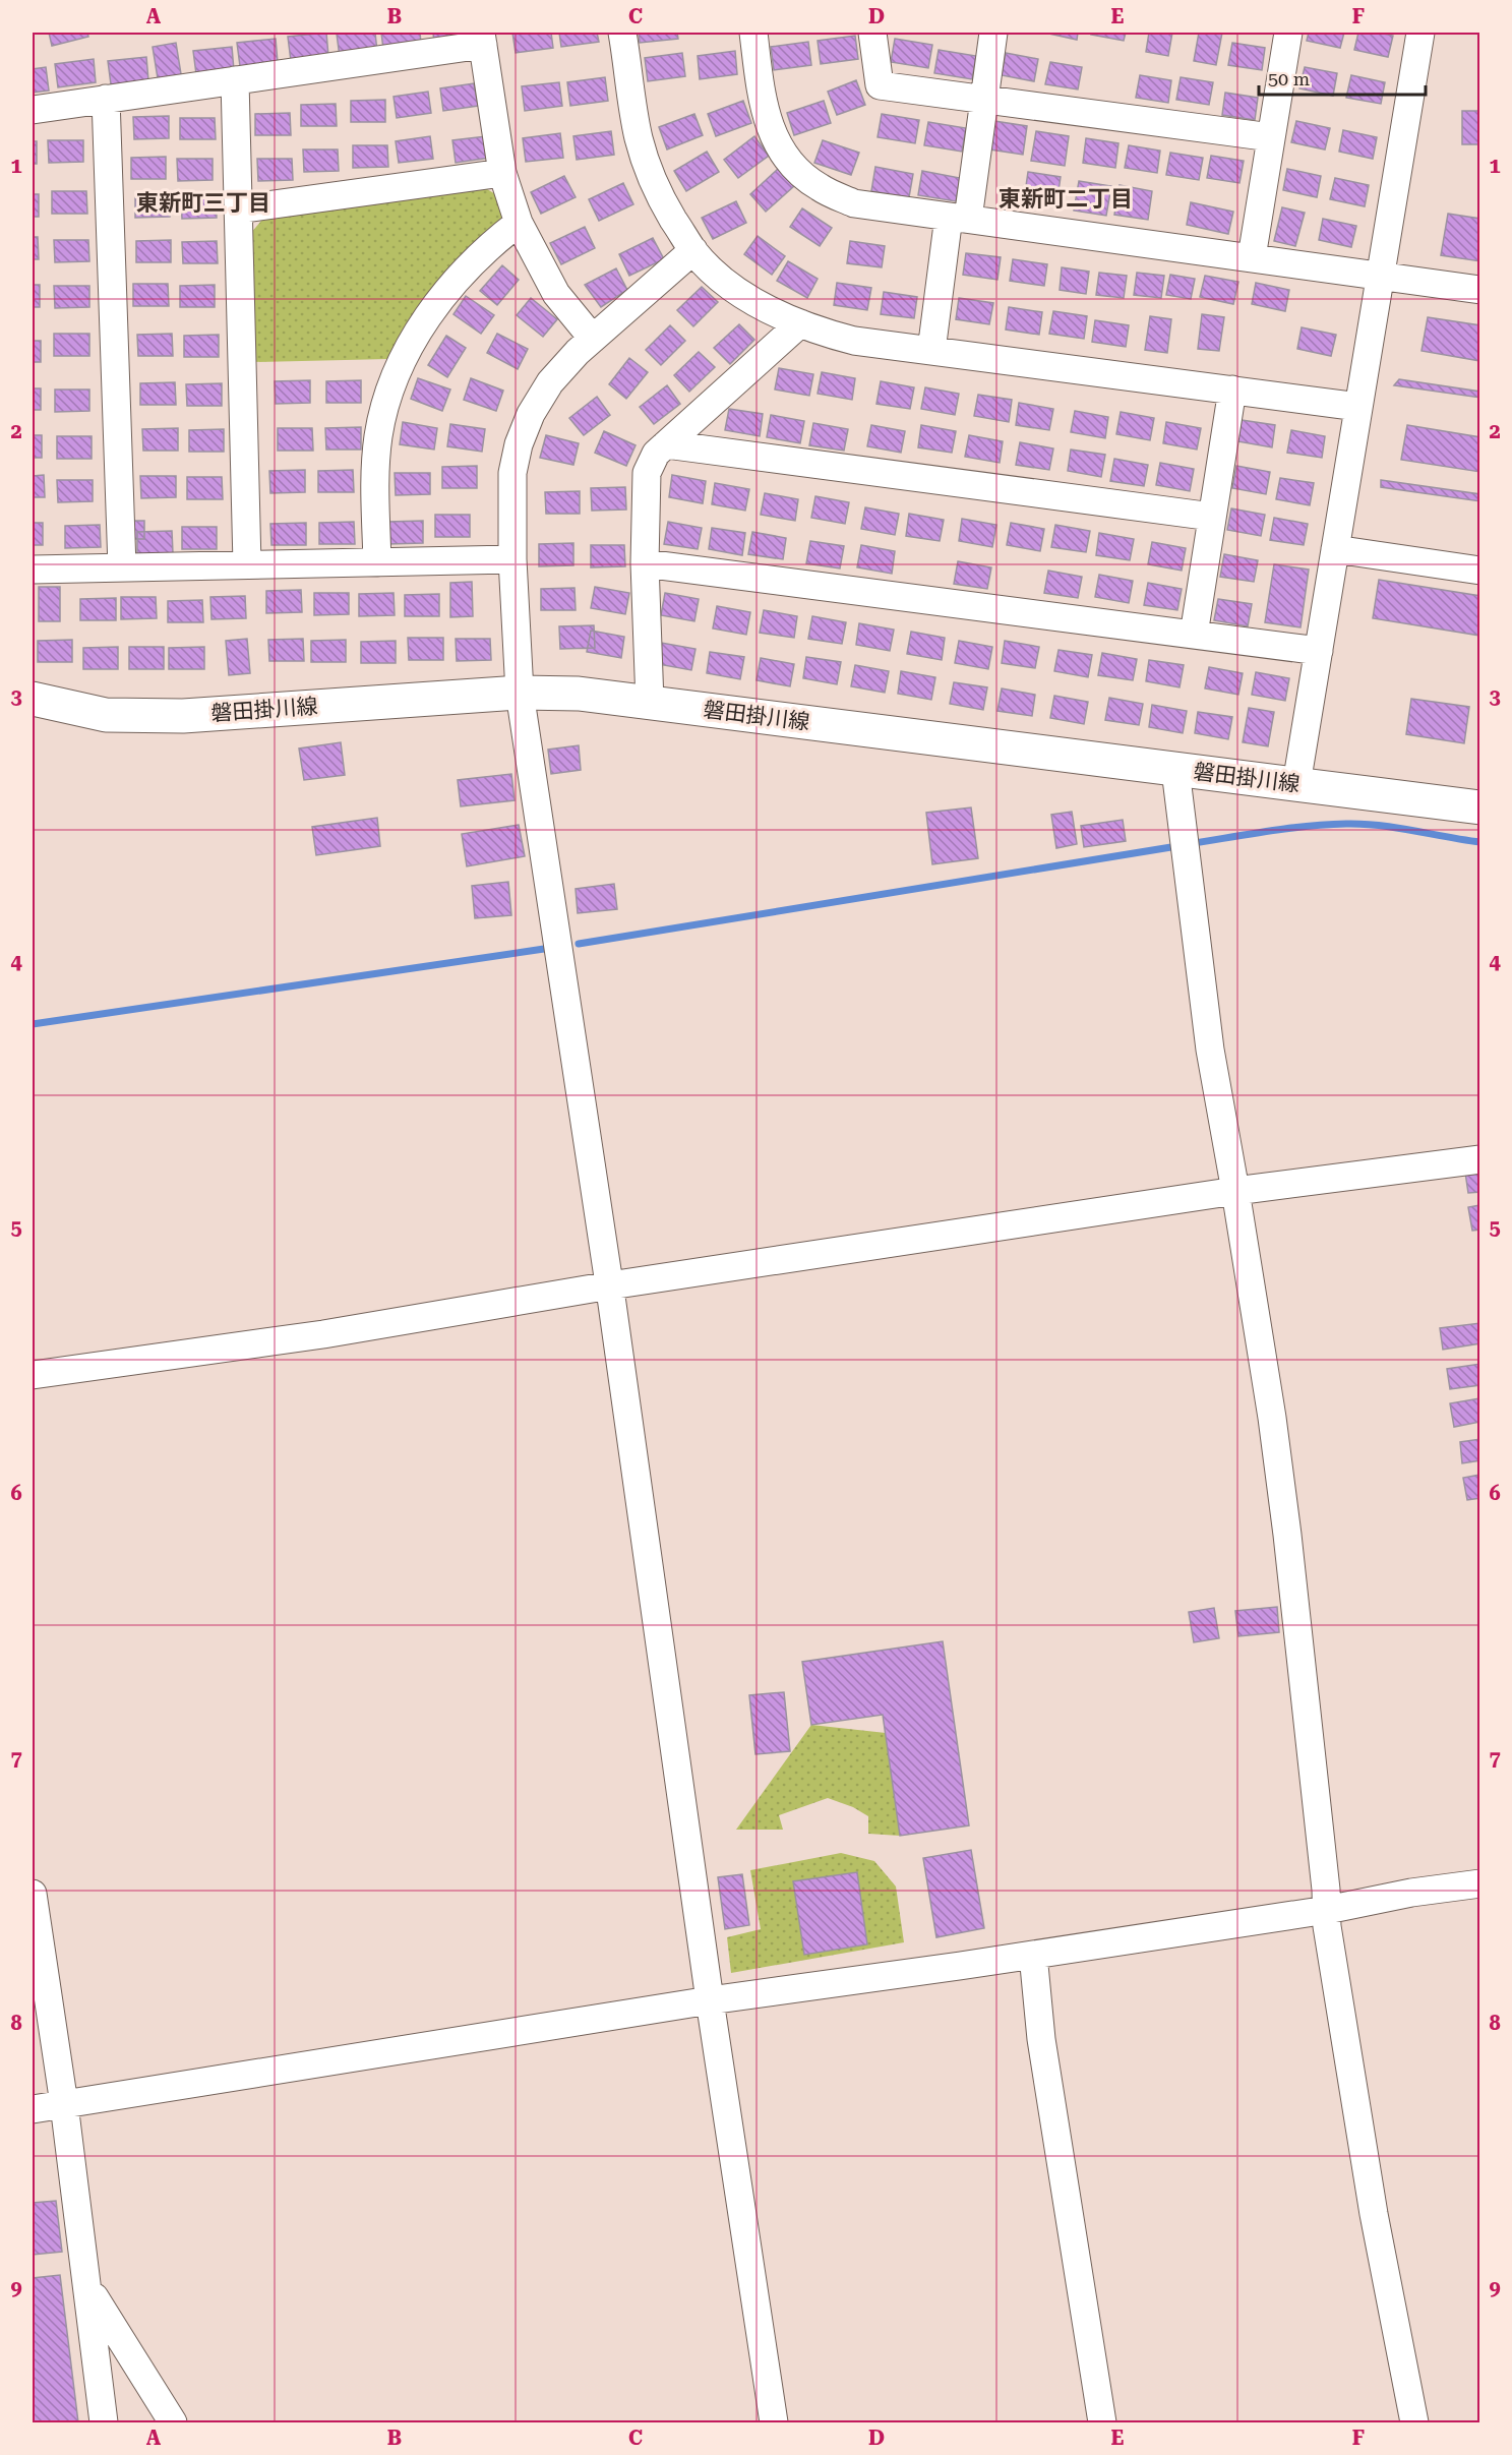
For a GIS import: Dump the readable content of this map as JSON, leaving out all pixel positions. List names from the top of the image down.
{
  "streets": {
    "main road": ["磐田掛川線"]
  },
  "districts": ["東新町二丁目", "東新町三丁目"],
  "scale_bar": "50 m",
  "grid": {
    "columns": [
      "A",
      "B",
      "C",
      "D",
      "E",
      "F"
    ],
    "rows": [
      "1",
      "2",
      "3",
      "4",
      "5",
      "6",
      "7",
      "8",
      "9"
    ]
  }
}
